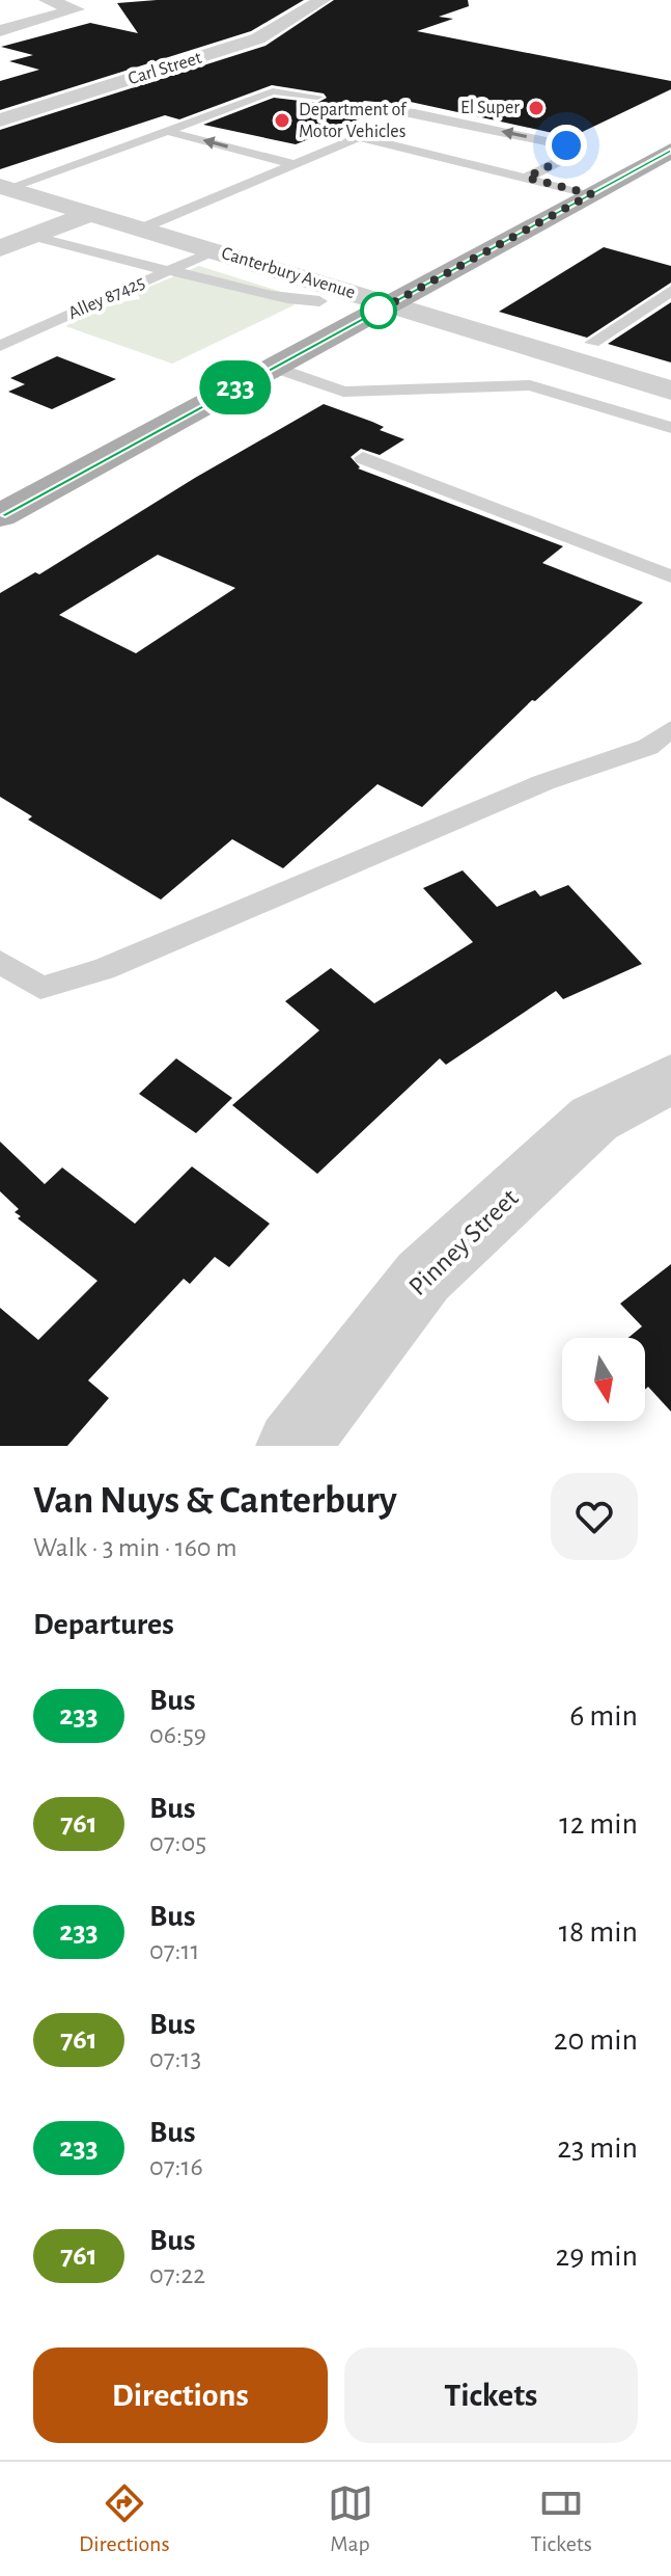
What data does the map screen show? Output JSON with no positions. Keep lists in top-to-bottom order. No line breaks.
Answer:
{"streets":{"street":["Carl Street","Canterbury Avenue","Pinney Street"],"lane":["Alley 87425"]},"crossings":[["Canterbury Avenue","Alley 87425"]],"places":["El Super","Department of Motor Vehicles"],"lines":["bus line 233"],"north":"bottom","page":{"on_map":"233","heading":[["Van Nuys & Canterbury","Walk · 3 min · 160 m"],"Departures"],"list":[{"mark":"233","name":"Bus","note":"06:59","value":"6 min"},{"mark":"761","name":"Bus","note":"07:05","value":"12 min"},{"mark":"233","name":"Bus","note":"07:11","value":"18 min"},{"mark":"761","name":"Bus","note":"07:13","value":"20 min"},{"mark":"233","name":"Bus","note":"07:16","value":"23 min"},{"mark":"761","name":"Bus","note":"07:22","value":"29 min"}],"buttons":["Directions","Tickets"],"tabs":["Directions","Map","Tickets"]}}
